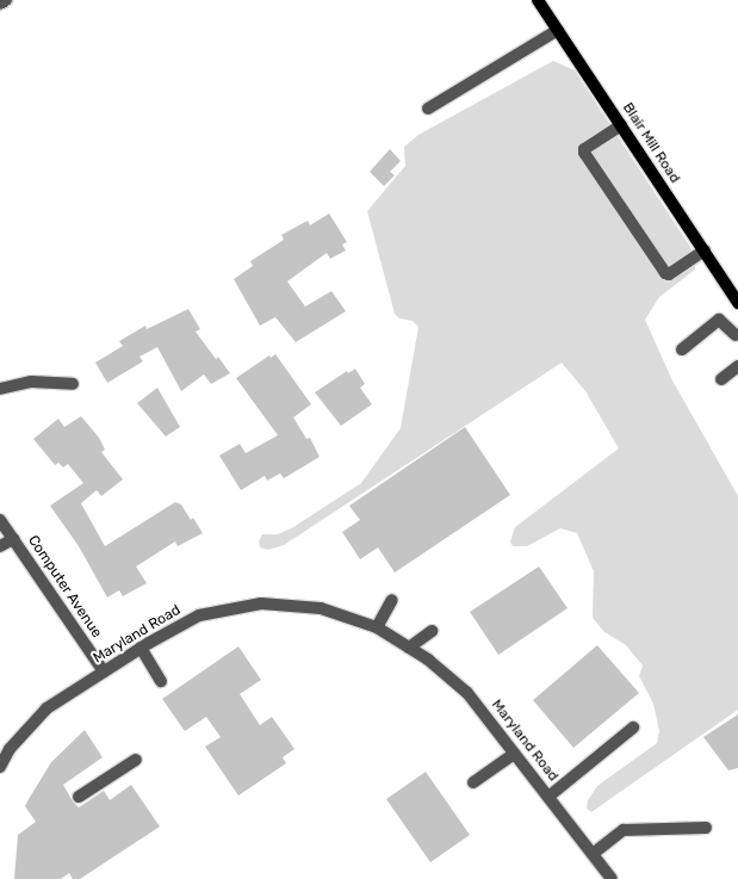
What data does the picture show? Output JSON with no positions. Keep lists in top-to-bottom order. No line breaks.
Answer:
{"streets":{"main road":["Blair Mill Road"],"street":["Computer Avenue","Maryland Road"]},"crossings":[["Computer Avenue","Maryland Road"]]}
